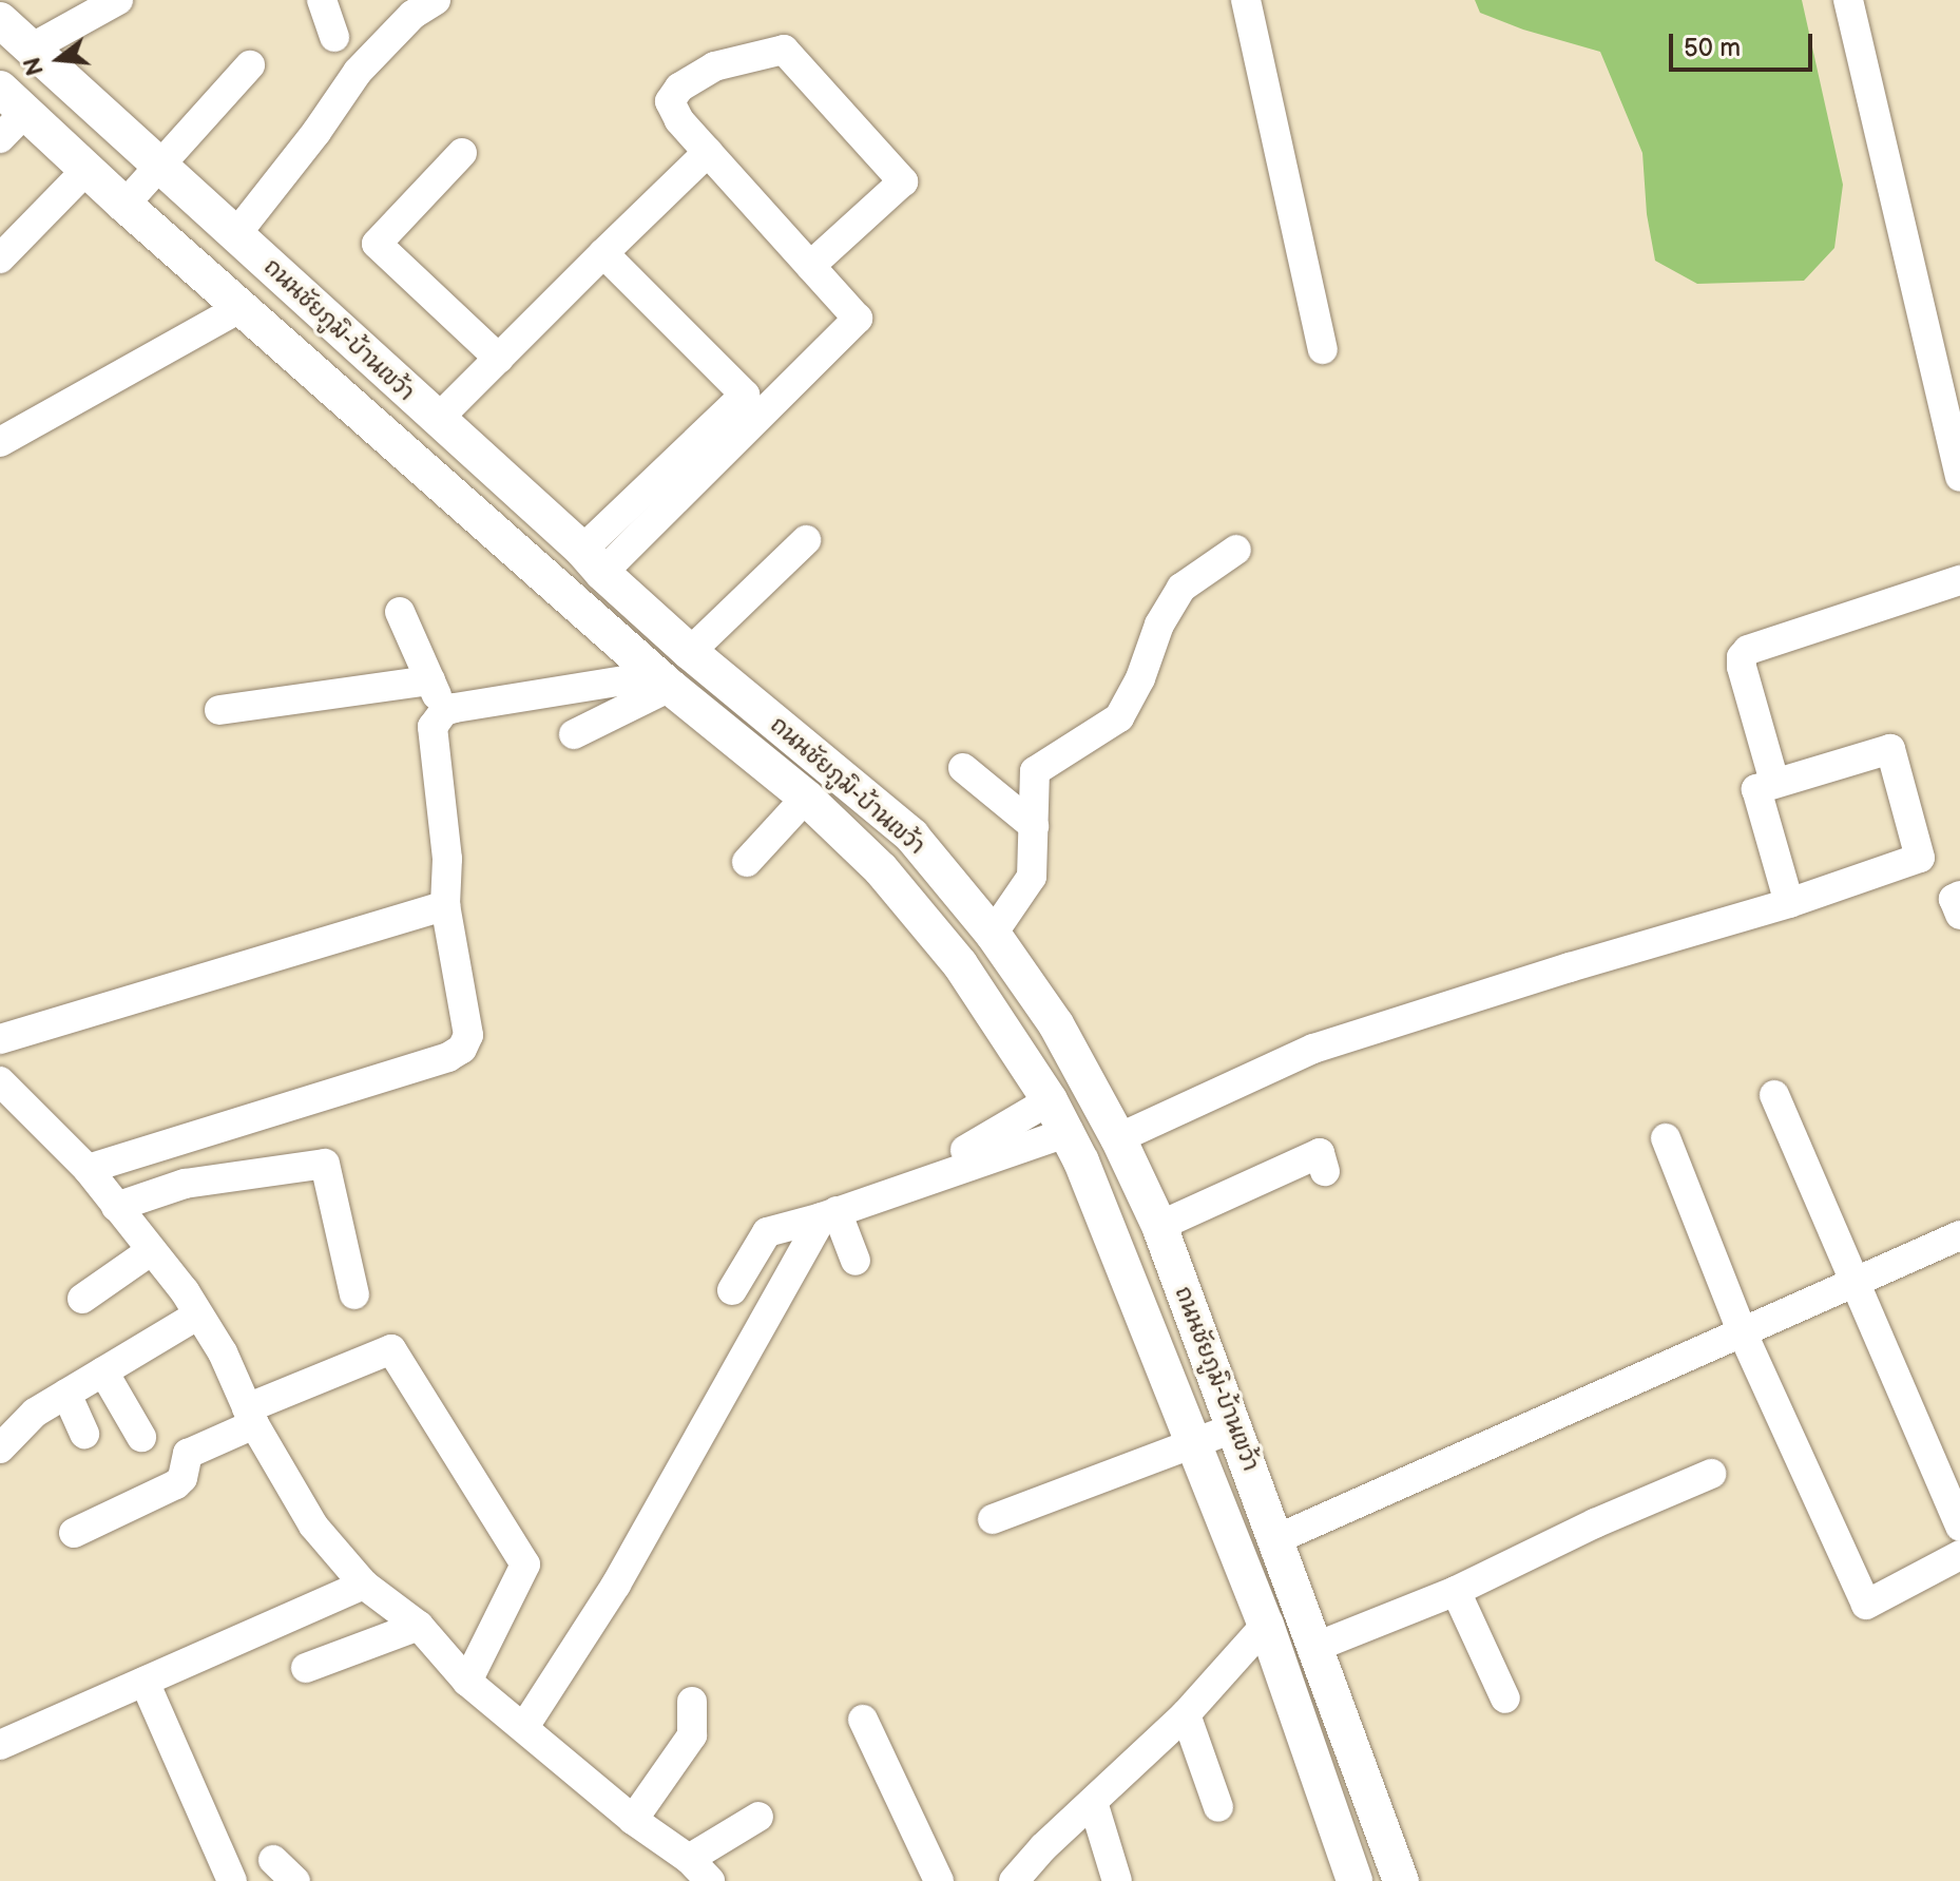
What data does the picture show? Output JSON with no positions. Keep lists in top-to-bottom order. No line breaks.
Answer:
{"streets":{"main road":["ถนนชัยภูมิ-บ้านเขว้า"]},"scale_bar":"50 m","north":"left"}
